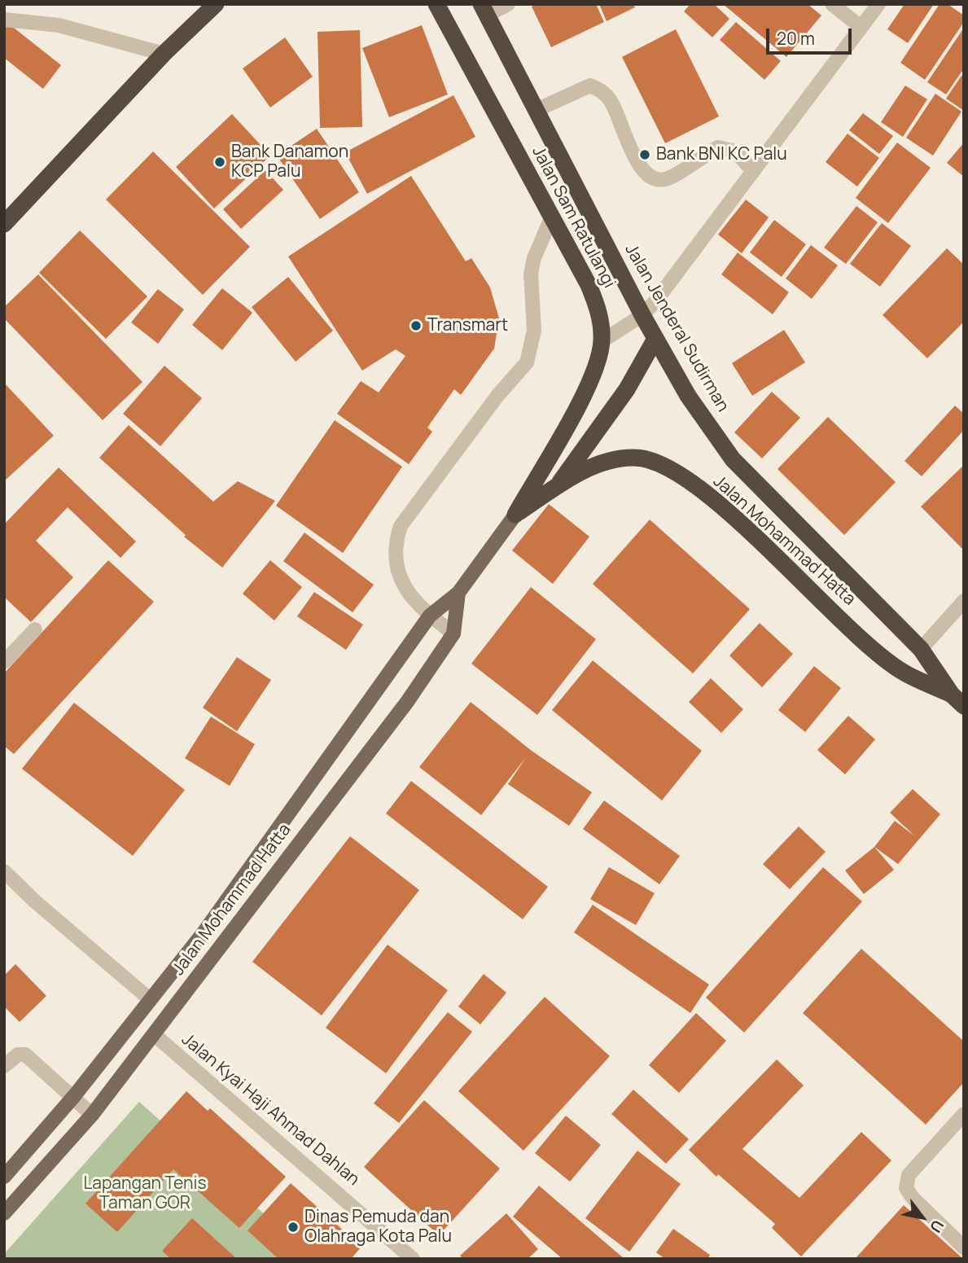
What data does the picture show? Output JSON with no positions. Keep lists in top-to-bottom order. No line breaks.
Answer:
{"streets":{"highway":["Jalan Sam Ratulangi","Jalan Jenderal Sudirman","Jalan Mohammad Hatta"],"street":["Jalan Kyai Haji Ahmad Dahlan"]},"crossings":[["Jalan Sam Ratulangi","Jalan Mohammad Hatta"],["Jalan Jenderal Sudirman","Jalan Mohammad Hatta"],["Jalan Mohammad Hatta","Jalan Kyai Haji Ahmad Dahlan"]],"parks":["Lapangan Tenis Taman GOR"],"places":["Bank BNI KC Palu","Bank Danamon KCP Palu","Transmart","Dinas Pemuda dan Olahraga Kota Palu"],"scale_bar":"20 m","north":"bottom right"}
